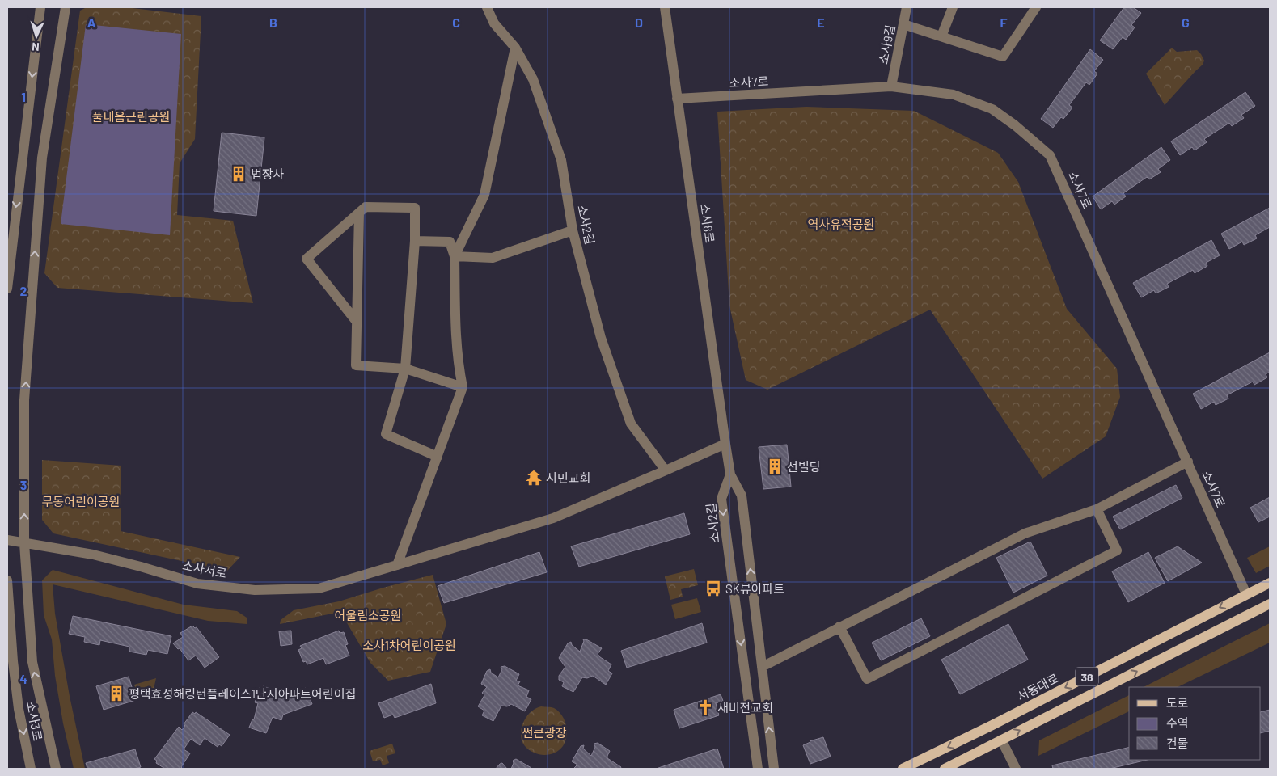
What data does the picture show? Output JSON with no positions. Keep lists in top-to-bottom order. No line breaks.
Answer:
{"streets":{"main road":["38","서동대로"],"street":["소사9길","소사7로","소사8로","소사2길","소사서로","소사3로"]},"crossings":[["소사9길","소사7로"],["소사7로","소사8로"],["소사7로","서동대로"],["소사8로","소사2길"]],"parks":["풀내음근린공원","역사유적공원","무동어린이공원","어울림소공원","소사1차어린이공원","썬큰광장"],"places":{"building":["법장사","선빌딩","평택효성해링턴플레이스1단지아파트어린이집"],"temple":["시민교회"],"bus stop":["SK뷰아파트"],"church":["새비전교회"]},"legend":["도로","수역","건물"],"north":"bottom","grid":{"columns":["A","B","C","D","E","F","G"],"rows":["1","2","3","4"]}}
